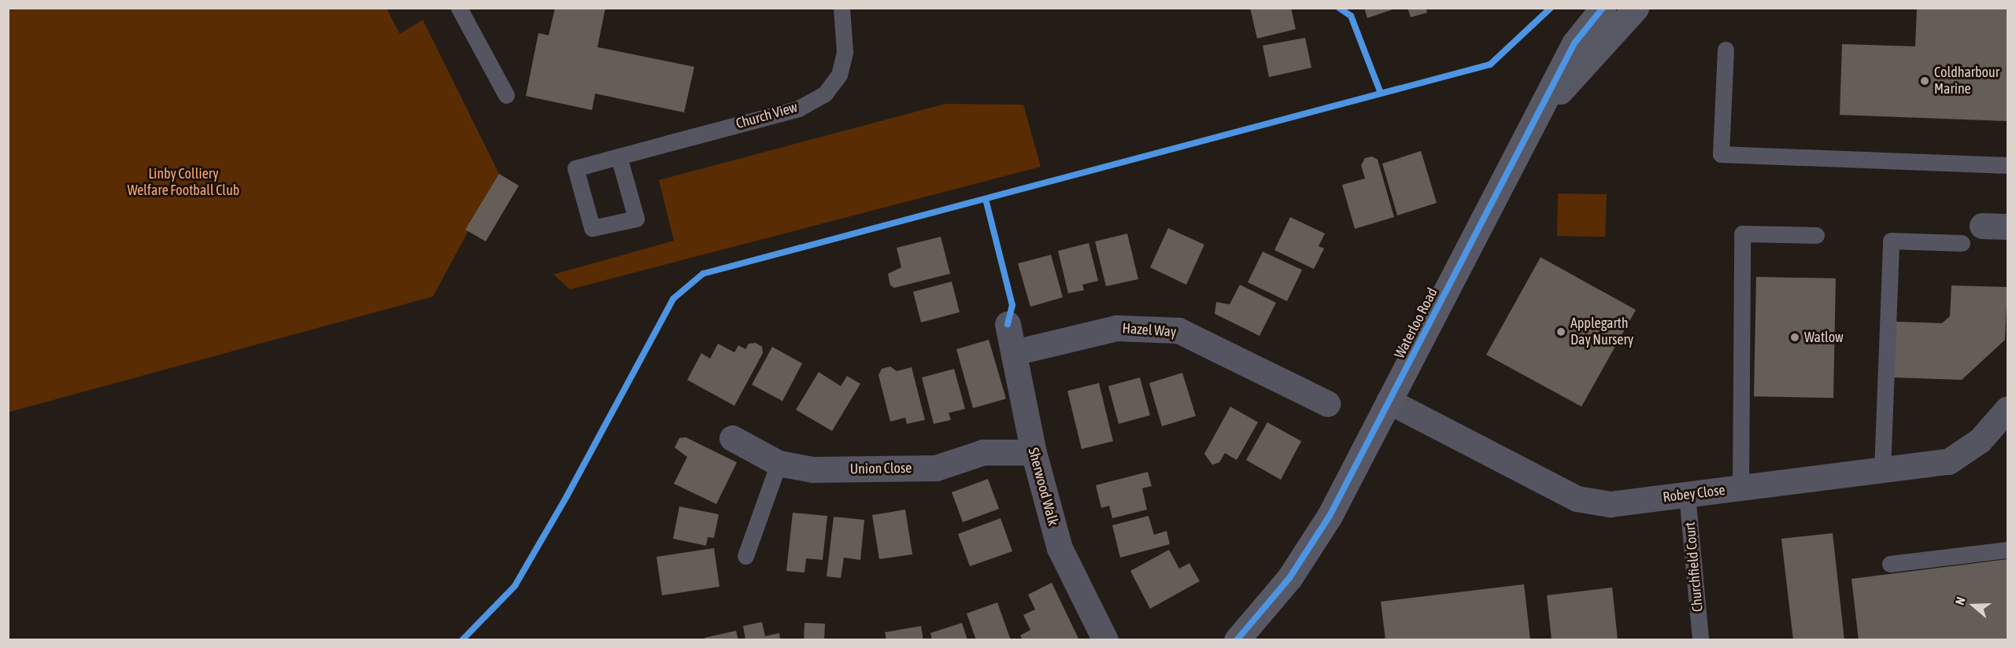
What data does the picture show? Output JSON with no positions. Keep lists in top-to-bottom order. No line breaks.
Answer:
{"streets":{"street":["Waterloo Road","Hazel Way","Union Close","Sherwood Walk","Robey Close"],"lane":["Church View","Churchfield Court"]},"crossings":[["Waterloo Road","Robey Close"],["Hazel Way","Sherwood Walk"],["Union Close","Sherwood Walk"],["Robey Close","Churchfield Court"]],"parks":["Linby Colliery Welfare Football Club"],"places":["Coldharbour Marine","Applegarth Day Nursery","Watlow"],"north":"left"}
